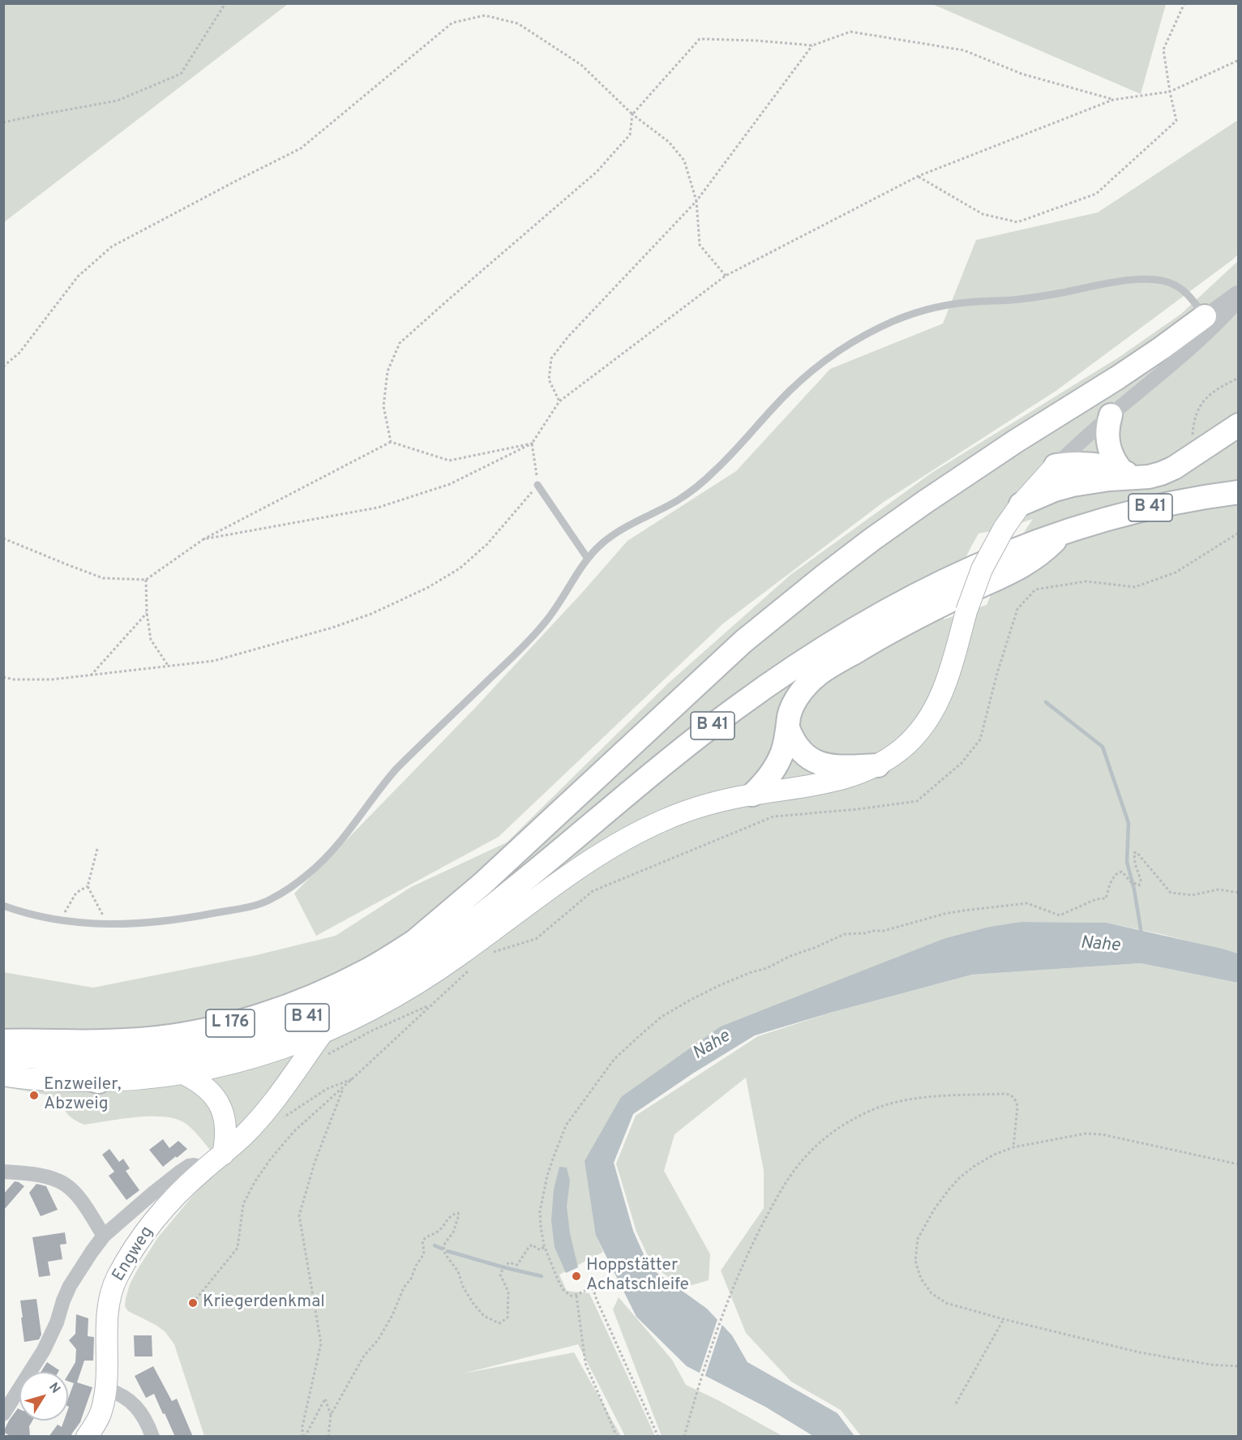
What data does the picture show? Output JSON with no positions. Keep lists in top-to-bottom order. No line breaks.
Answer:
{"streets":{"main road":["B 41","L 176","Engweg"]},"crossings":[["B 41","L 176"],["L 176","Engweg"]],"water":["Nahe"],"places":["Enzweiler, Abzweig","Hoppstätter Achatschleife","Kriegerdenkmal"],"north":"top right"}
